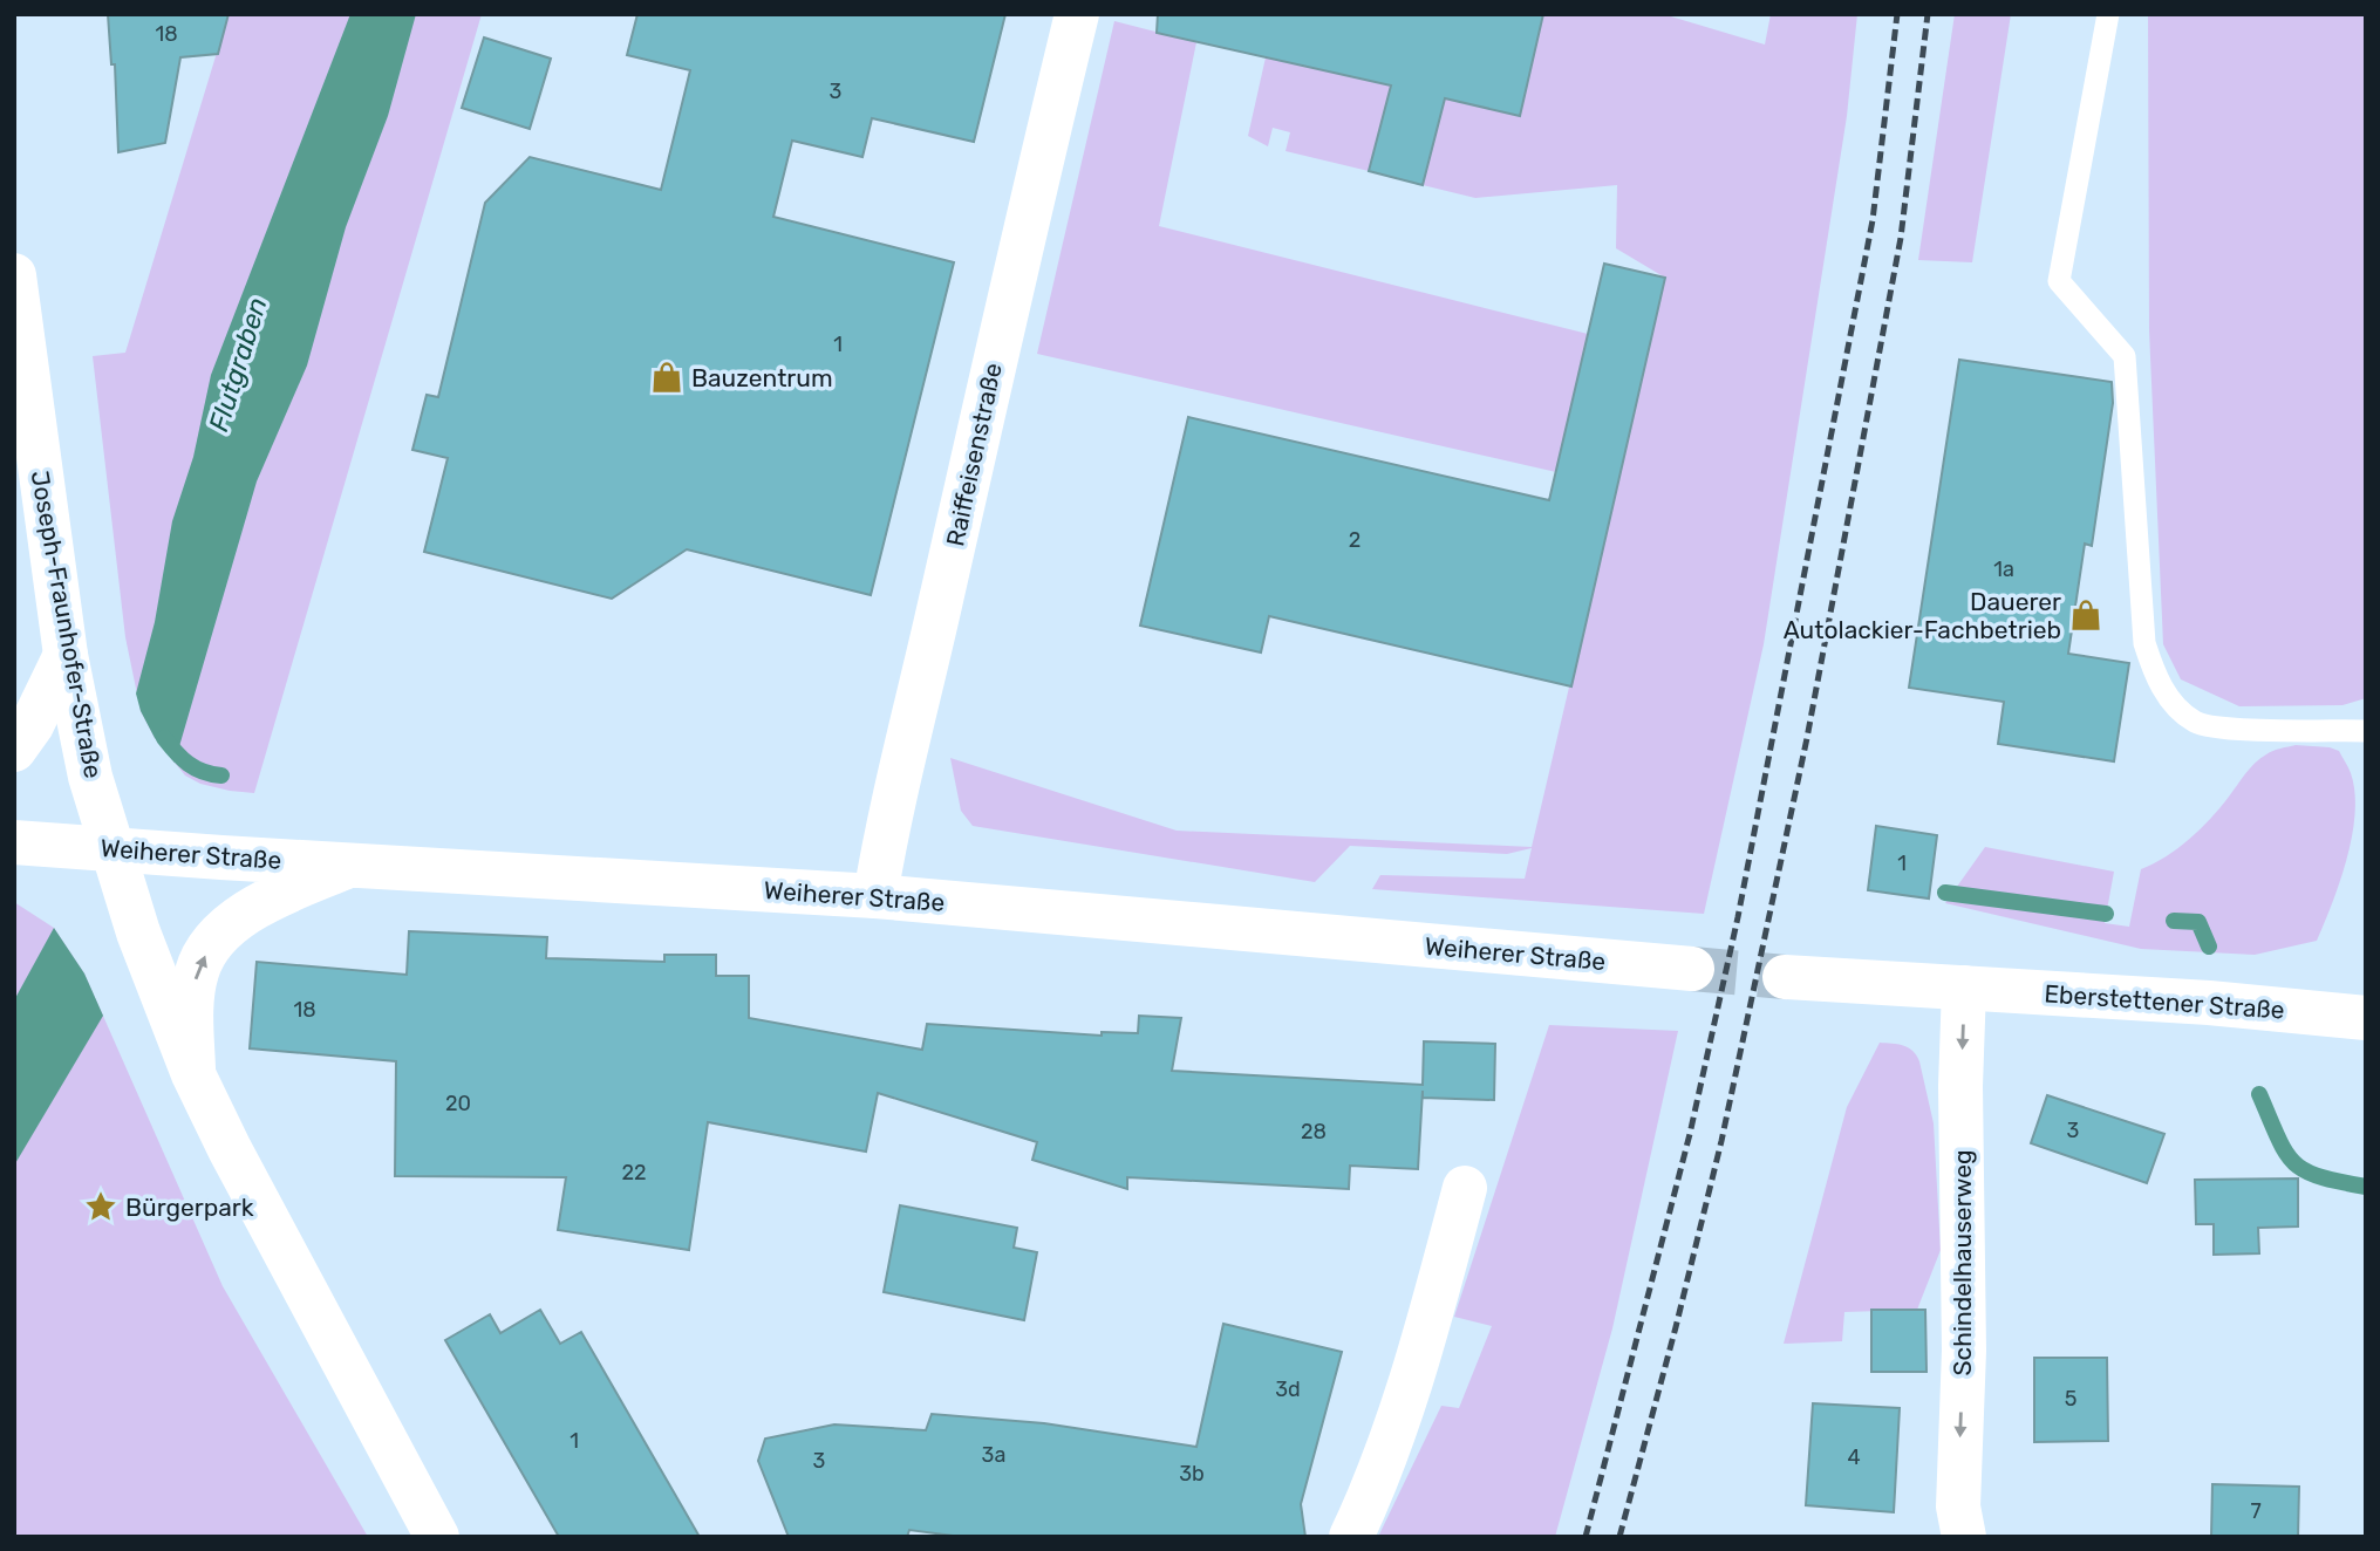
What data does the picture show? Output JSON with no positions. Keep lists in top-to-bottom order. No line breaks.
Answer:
{"streets":{"main road":["Raiffeisenstraße","Joseph-Fraunhofer-Straße","Weiherer Straße","Eberstettener Straße","Schindelhauserweg"]},"crossings":[["Raiffeisenstraße","Weiherer Straße"],["Joseph-Fraunhofer-Straße","Weiherer Straße"],["Eberstettener Straße","Schindelhauserweg"]],"one_way":["Schindelhauserweg"],"water":["Flutgraben"],"places":{"shop":["Bauzentrum","Dauerer Autolackier-Fachbetrieb"],"place":["Bürgerpark"]},"house_numbers":["18","3","1","2","1a","1","18","20","3","28","22","3d","5","1","3a","4","3","3b","7"]}
